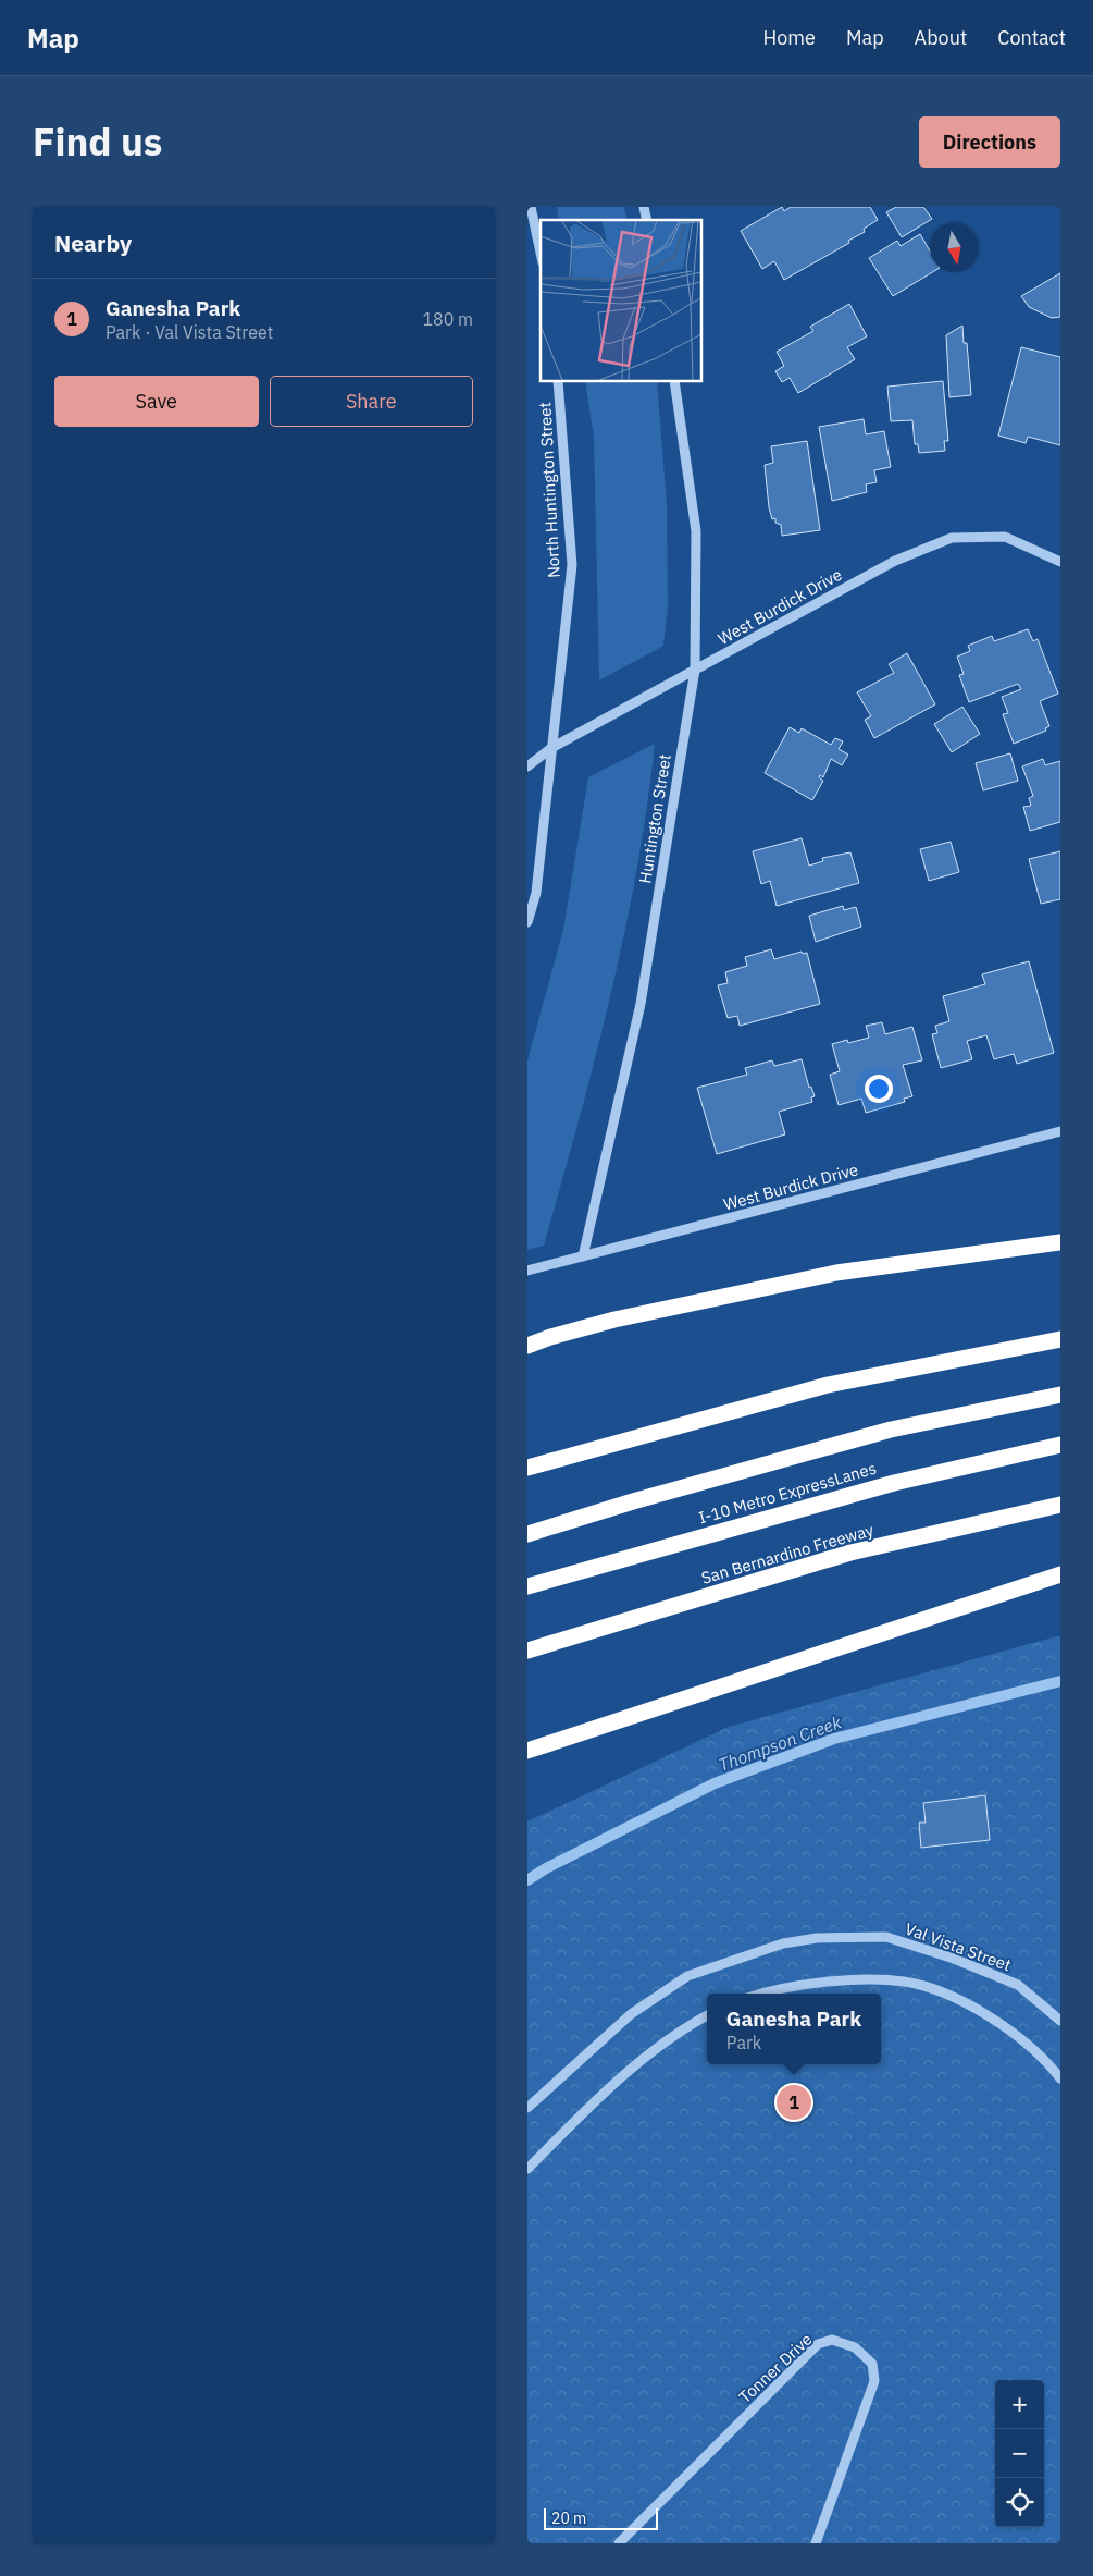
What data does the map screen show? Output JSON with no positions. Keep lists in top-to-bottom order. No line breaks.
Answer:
{"streets":{"highway":["I-10 Metro ExpressLanes","San Bernardino Freeway"],"street":["North Huntington Street","West Burdick Drive","Huntington Street","Val Vista Street","Tonner Drive"]},"crossings":[["North Huntington Street","West Burdick Drive"],["West Burdick Drive","Huntington Street"]],"water":["Thompson Creek"],"scale_bar":"20 m","north":"bottom","page":{"header":"Map","nav":["Home","Map","About","Contact"],"title":"Find us","buttons":["Directions",["Save","Share"]],"heading":"Nearby","list":[{"mark":"1","name":"Ganesha Park","note":"Park · Val Vista Street","value":"180 m"}],"popup":["Ganesha Park","Park"],"pins":"1","map_buttons":["+","−"],"scale":"20 m"}}
